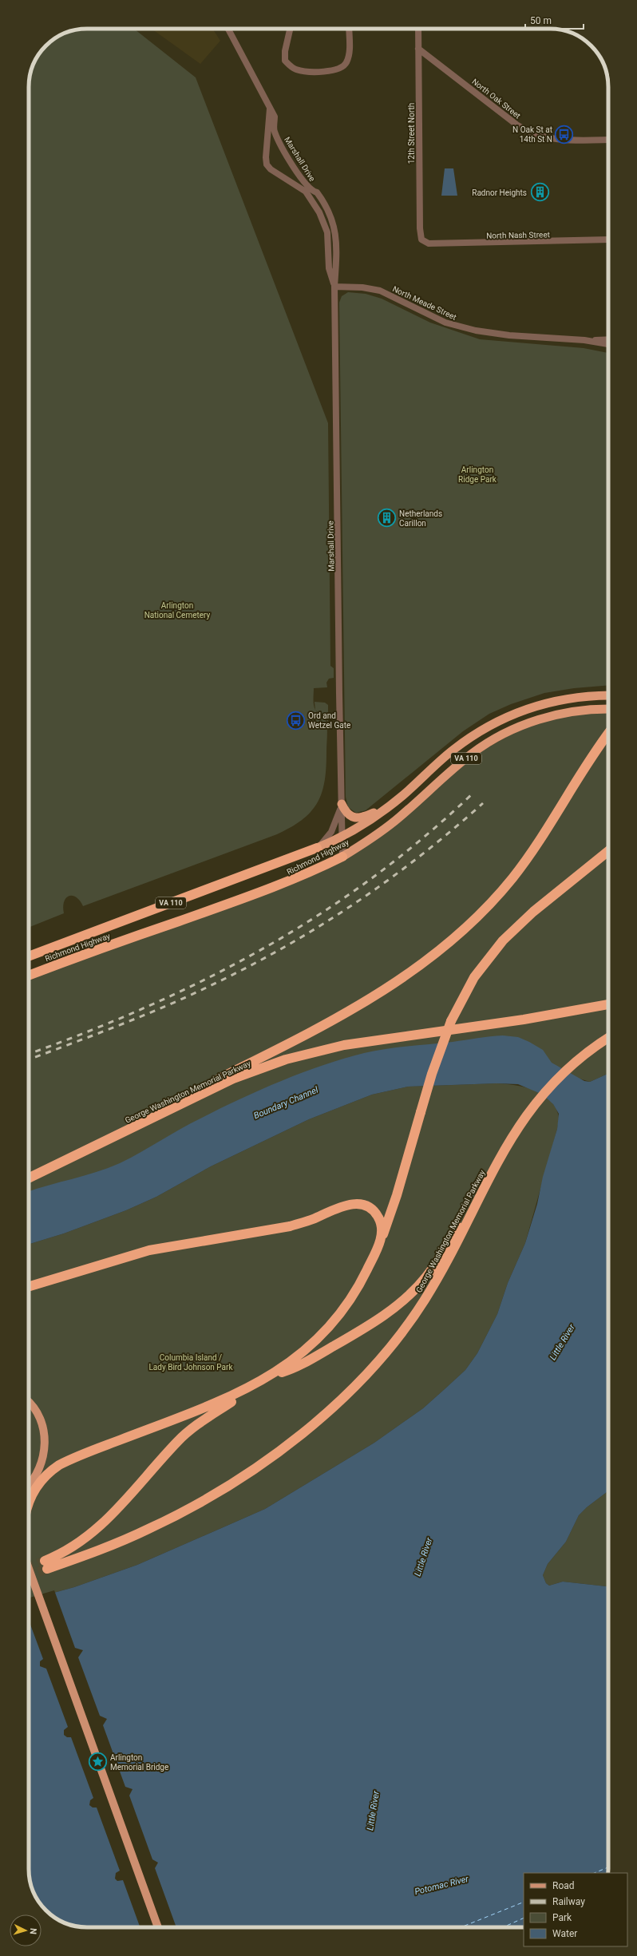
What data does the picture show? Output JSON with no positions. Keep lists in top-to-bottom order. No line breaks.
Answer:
{"streets":{"highway":["VA 110","Richmond Highway","George Washington Memorial Parkway"],"street":["North Oak Street","12th Street North","Marshall Drive","North Nash Street","North Meade Street"]},"crossings":[["North Oak Street","12th Street North"],["12th Street North","North Nash Street"],["Marshall Drive","North Meade Street"],["Marshall Drive","Richmond Highway"]],"water":["Boundary Channel","Little River","Potomac River"],"parks":["Arlington Ridge Park","Arlington National Cemetery","Columbia Island / Lady Bird Johnson Park"],"places":{"bus stop":["N Oak St at 14th St N","Ord and Wetzel Gate"],"building":["Radnor Heights","Netherlands Carillon"],"place":["Arlington Memorial Bridge"]},"legend":["Road","Railway","Park","Water"],"scale_bar":"50 m","north":"right"}
